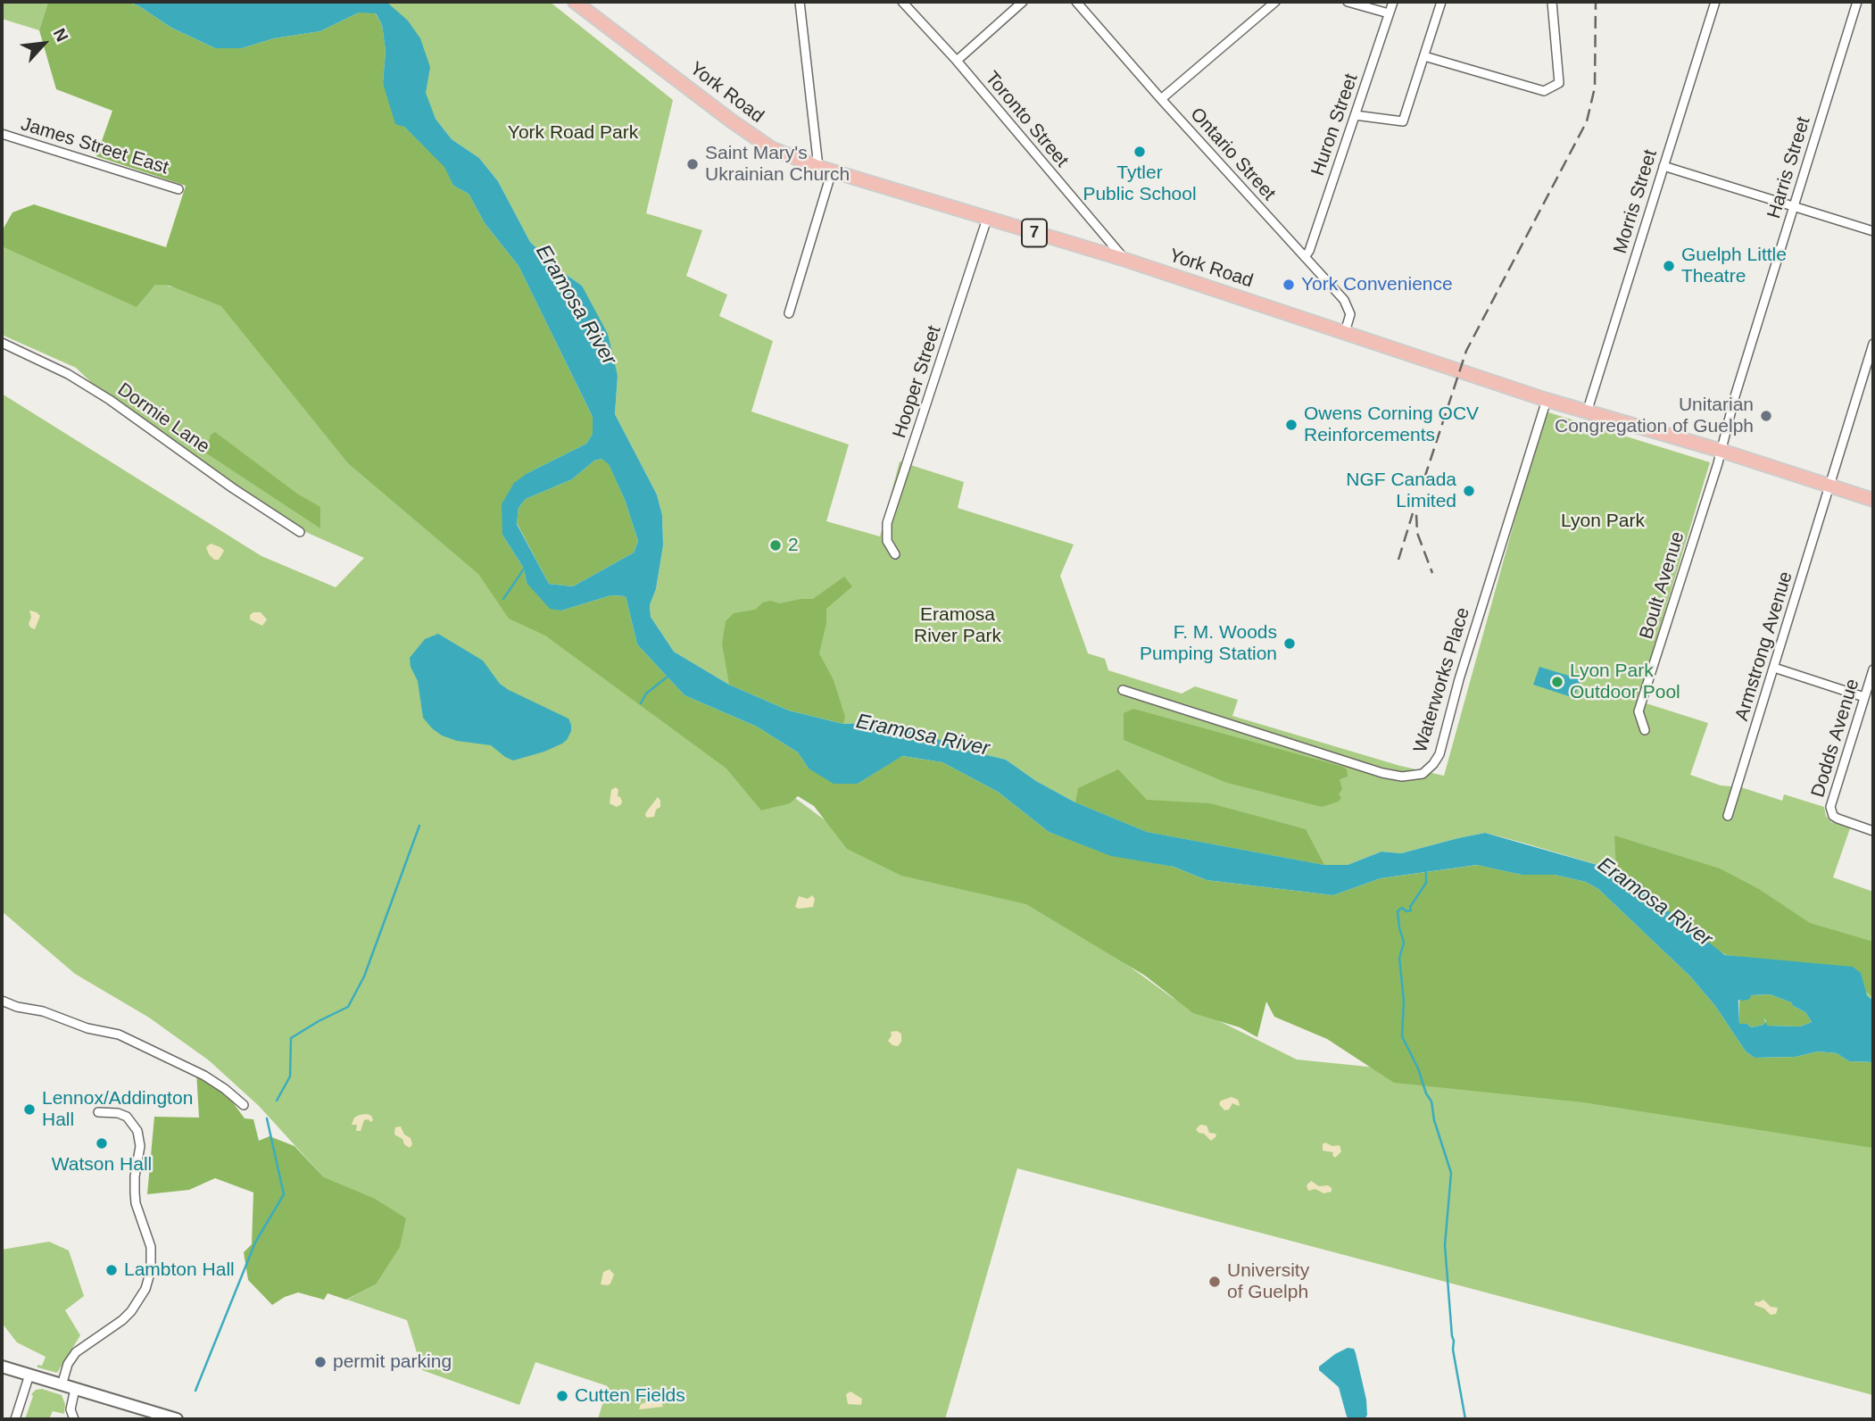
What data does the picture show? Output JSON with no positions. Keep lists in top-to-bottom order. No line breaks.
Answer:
{"streets":{"main road":["York Road","7"],"street":["Toronto Street","Huron Street","James Street East","Ontario Street","Harris Street","Morris Street","Hooper Street","Dormie Lane","Boult Avenue","Armstrong Avenue","Waterworks Place","Dodds Avenue"]},"crossings":[["York Road","Toronto Street"],["York Road","Ontario Street"],["York Road","Harris Street"],["York Road","Morris Street"],["York Road","Hooper Street"],["York Road","Boult Avenue"],["York Road","Armstrong Avenue"],["York Road","Waterworks Place"],["Huron Street","Ontario Street"],["Harris Street","Boult Avenue"]],"water":["Eramosa River"],"parks":["York Road Park","Lyon Park","Eramosa River Park"],"places":["Tytler Public School","Saint Mary's Ukrainian Church","Guelph Little Theatre","York Convenience","Unitarian Congregation of Guelph","Owens Corning OCV Reinforcements","NGF Canada Limited","2","F. M. Woods Pumping Station","Lyon Park Outdoor Pool","Lennox/Addington Hall","Watson Hall","Lambton Hall","University of Guelph","permit parking","Cutten Fields"],"north":"top right"}
